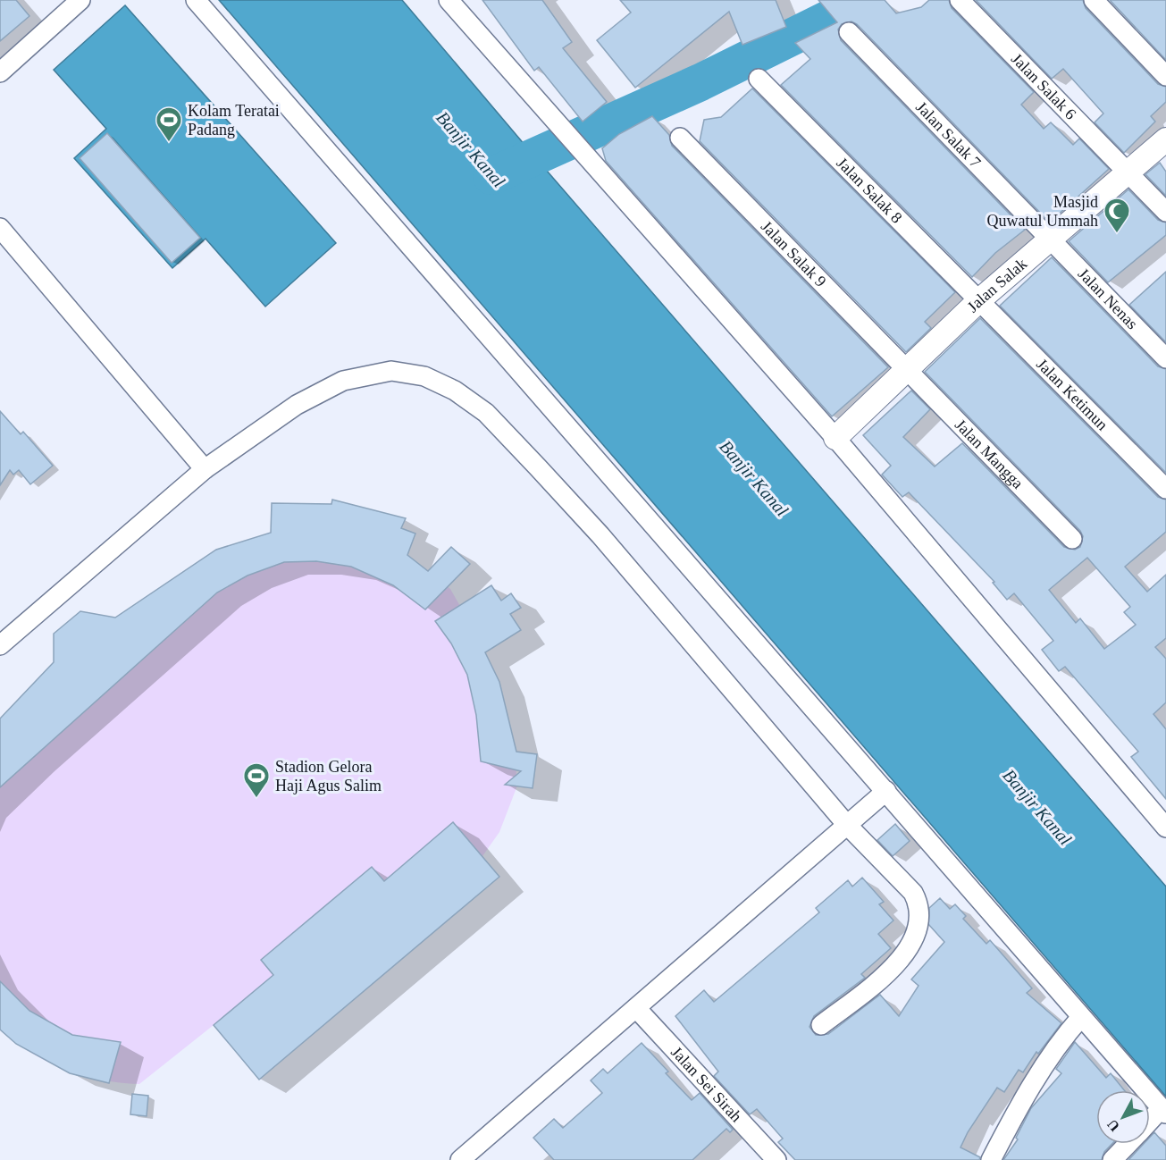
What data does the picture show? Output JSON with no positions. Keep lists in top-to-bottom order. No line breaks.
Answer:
{"streets":{"street":["Jalan Salak 6","Jalan Salak 7","Jalan Salak 8","Jalan Salak 9","Jalan Salak","Jalan Nenas","Jalan Ketimun","Jalan Mangga","Jalan Sei Sirah"]},"crossings":[["Jalan Salak 6","Jalan Salak"],["Jalan Salak 7","Jalan Salak"],["Jalan Salak 7","Jalan Nenas"],["Jalan Salak 8","Jalan Salak"],["Jalan Salak 8","Jalan Ketimun"],["Jalan Salak 9","Jalan Salak"],["Jalan Salak 9","Jalan Mangga"],["Jalan Salak","Jalan Nenas"],["Jalan Salak","Jalan Ketimun"],["Jalan Salak","Jalan Mangga"]],"water":["Banjir Kanal"],"places":{"sports":["Kolam Teratai Padang","Stadion Gelora Haji Agus Salim"],"mosque":["Masjid Quwatul Ummah"]},"north":"bottom left"}
